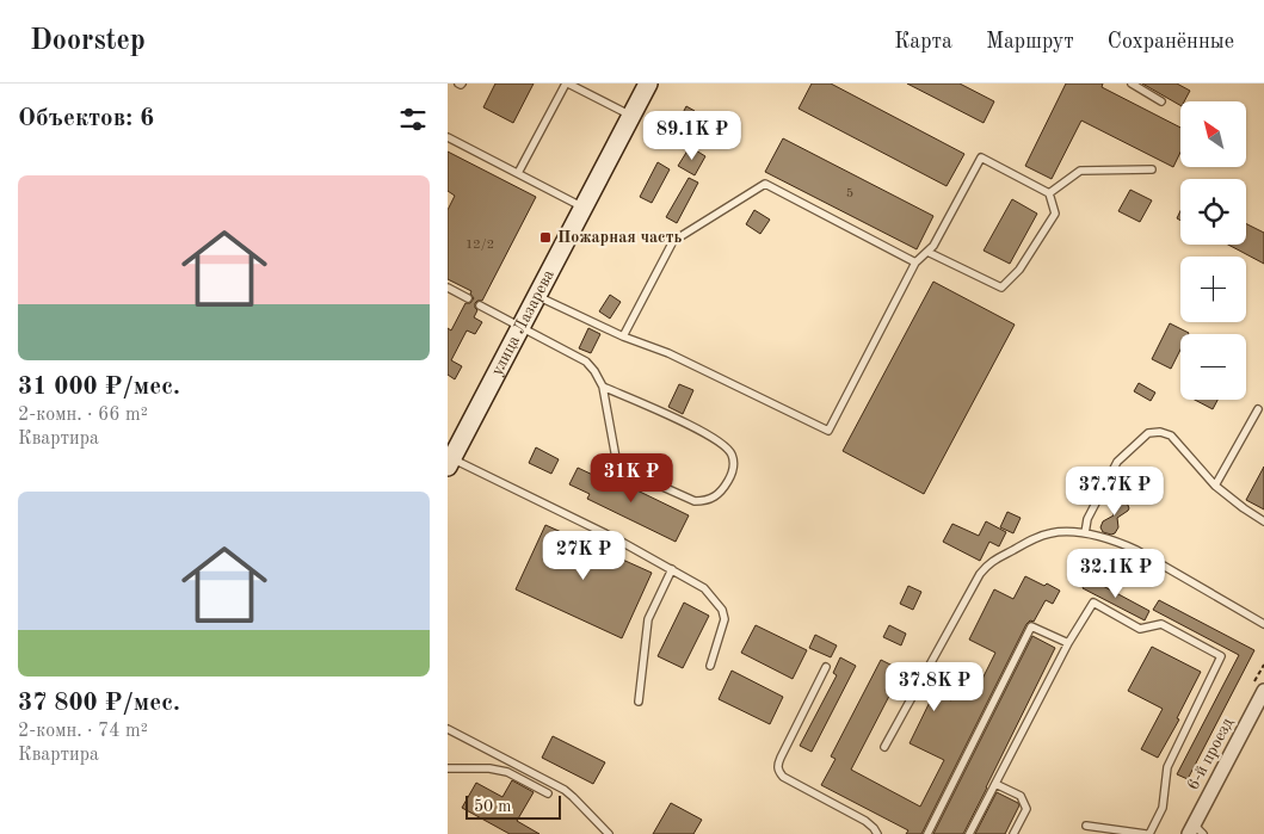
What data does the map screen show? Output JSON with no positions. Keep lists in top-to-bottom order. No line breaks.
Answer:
{"streets":{"main road":["улица Лазарева"],"street":["6-й проезд"]},"places":{"transit":["Пожарная часть"]},"house_numbers":["5","12/2"],"scale_bar":"50 m","north":"top left","page":{"header":"Doorstep","nav":["Карта","Маршрут","Сохранённые"],"heading":"Объектов: 6","map_buttons":["+","−"],"price":["89.1K ₽","31K ₽","37.7K ₽","27K ₽","32.1K ₽","37.8K ₽"],"list":[{"name":"31 000 ₽/мес.","note":"2-комн. · 66 m² · Квартира"},{"name":"37 800 ₽/мес.","note":"2-комн. · 74 m² · Квартира"}],"scale":"50 m"}}
